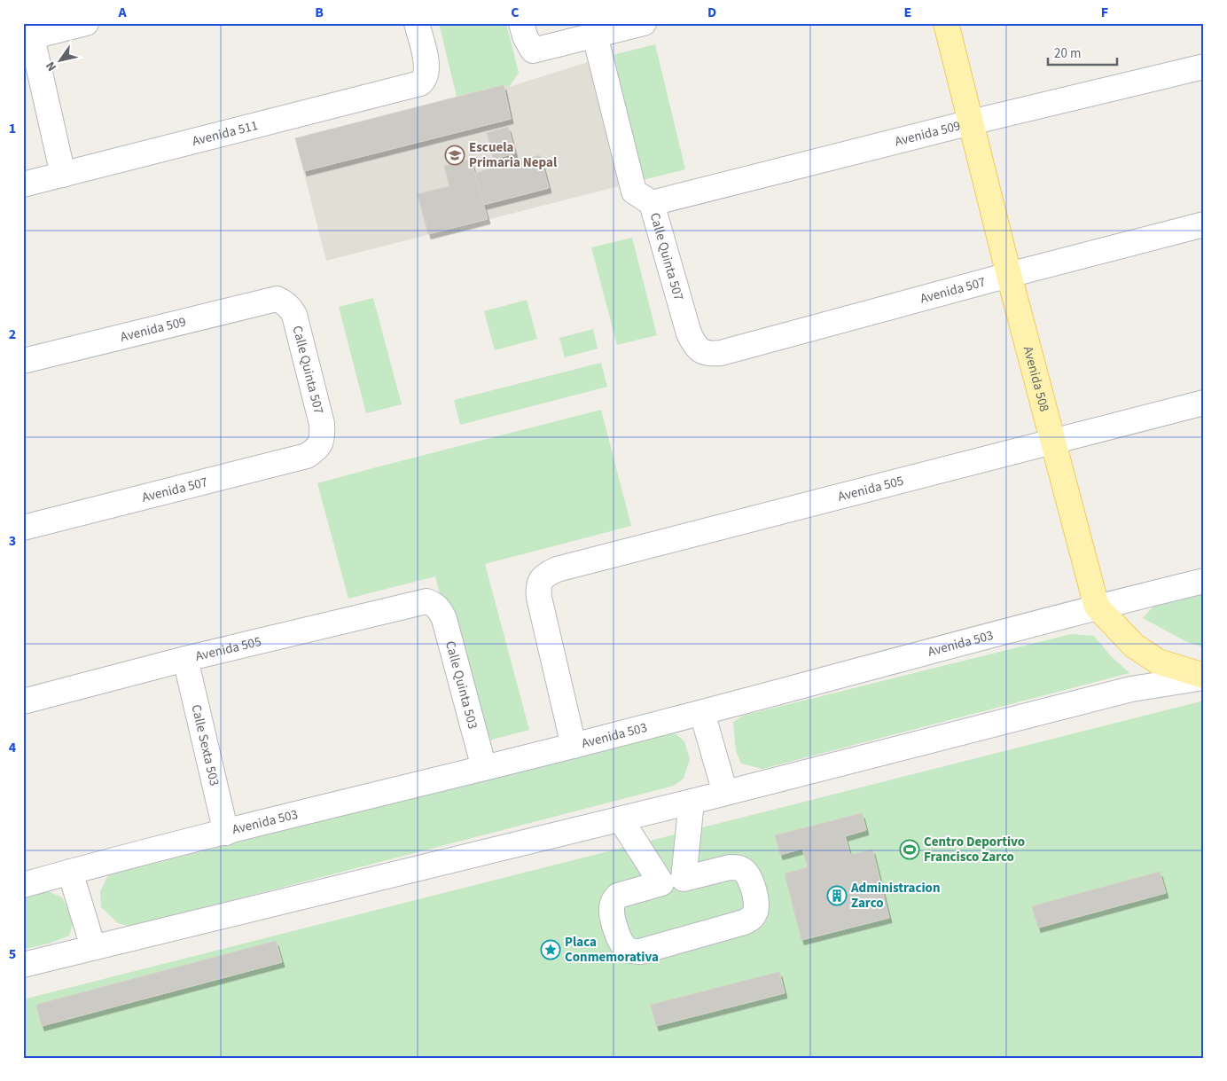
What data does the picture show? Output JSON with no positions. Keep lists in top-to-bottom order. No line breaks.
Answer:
{"streets":{"main road":["Avenida 508"],"street":["Avenida 509","Avenida 511","Calle Quinta 507","Avenida 507","Avenida 505","Avenida 503","Calle Quinta 503","Calle Sexta 503"]},"crossings":[["Avenida 509","Calle Quinta 507"],["Avenida 509","Avenida 508"],["Calle Quinta 507","Avenida 507"],["Avenida 507","Avenida 508"],["Avenida 508","Avenida 505"],["Avenida 508","Avenida 503"],["Avenida 505","Avenida 503"],["Avenida 505","Calle Quinta 503"],["Avenida 505","Calle Sexta 503"],["Avenida 503","Calle Quinta 503"],["Avenida 503","Calle Sexta 503"]],"places":{"school or university":["Escuela Primaria Nepal"],"sports":["Centro Deportivo Francisco Zarco"],"building":["Administracion Zarco"],"place":["Placa Conmemorativa"]},"scale_bar":"20 m","north":"bottom left","grid":{"columns":["A","B","C","D","E","F"],"rows":["1","2","3","4","5"]}}
